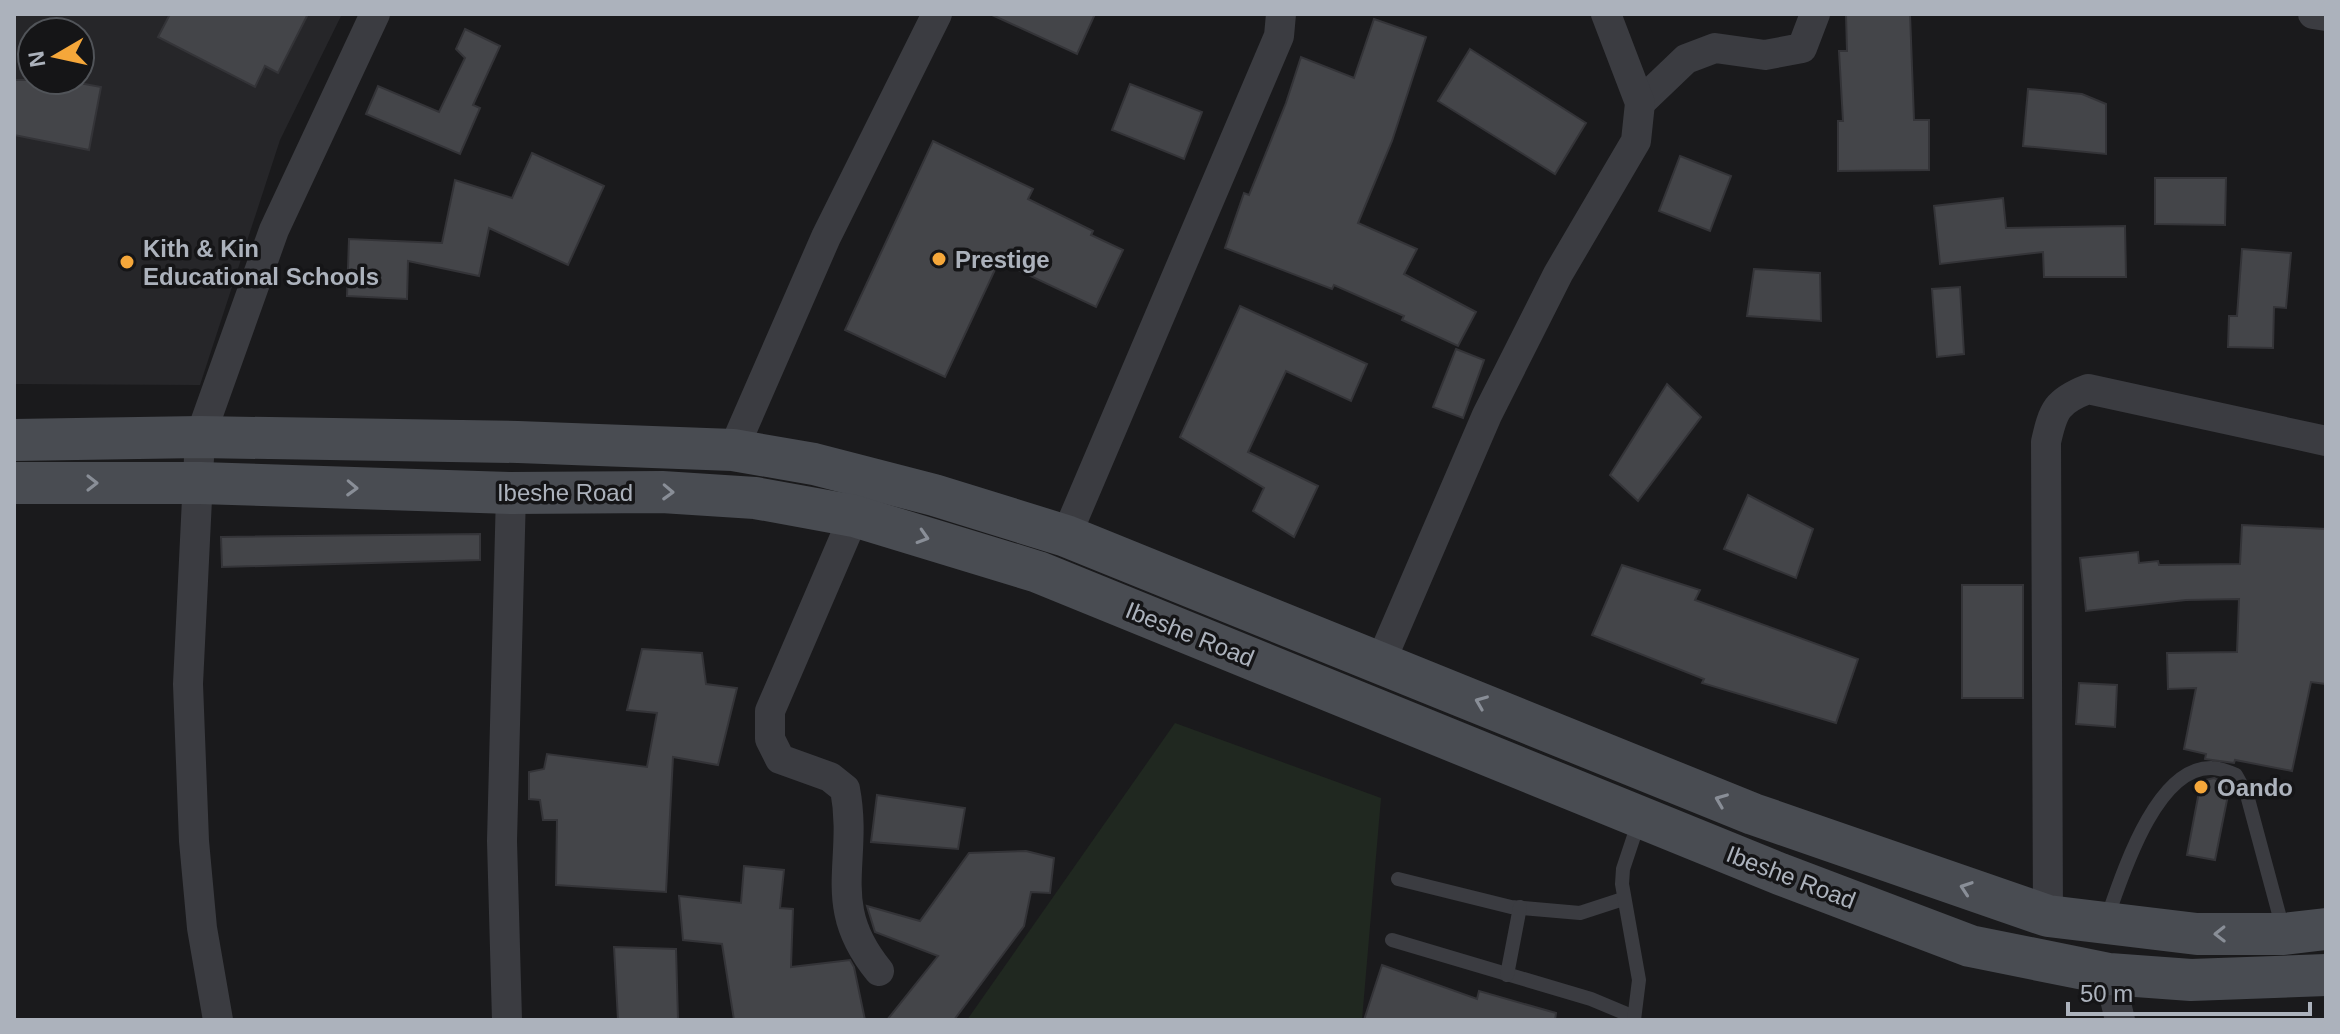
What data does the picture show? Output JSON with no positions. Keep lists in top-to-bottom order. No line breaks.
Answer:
{"streets":{"main road":["Ibeshe Road"]},"places":["Prestige","Kith & Kin Educational Schools","Oando"],"scale_bar":"50 m","north":"left"}
